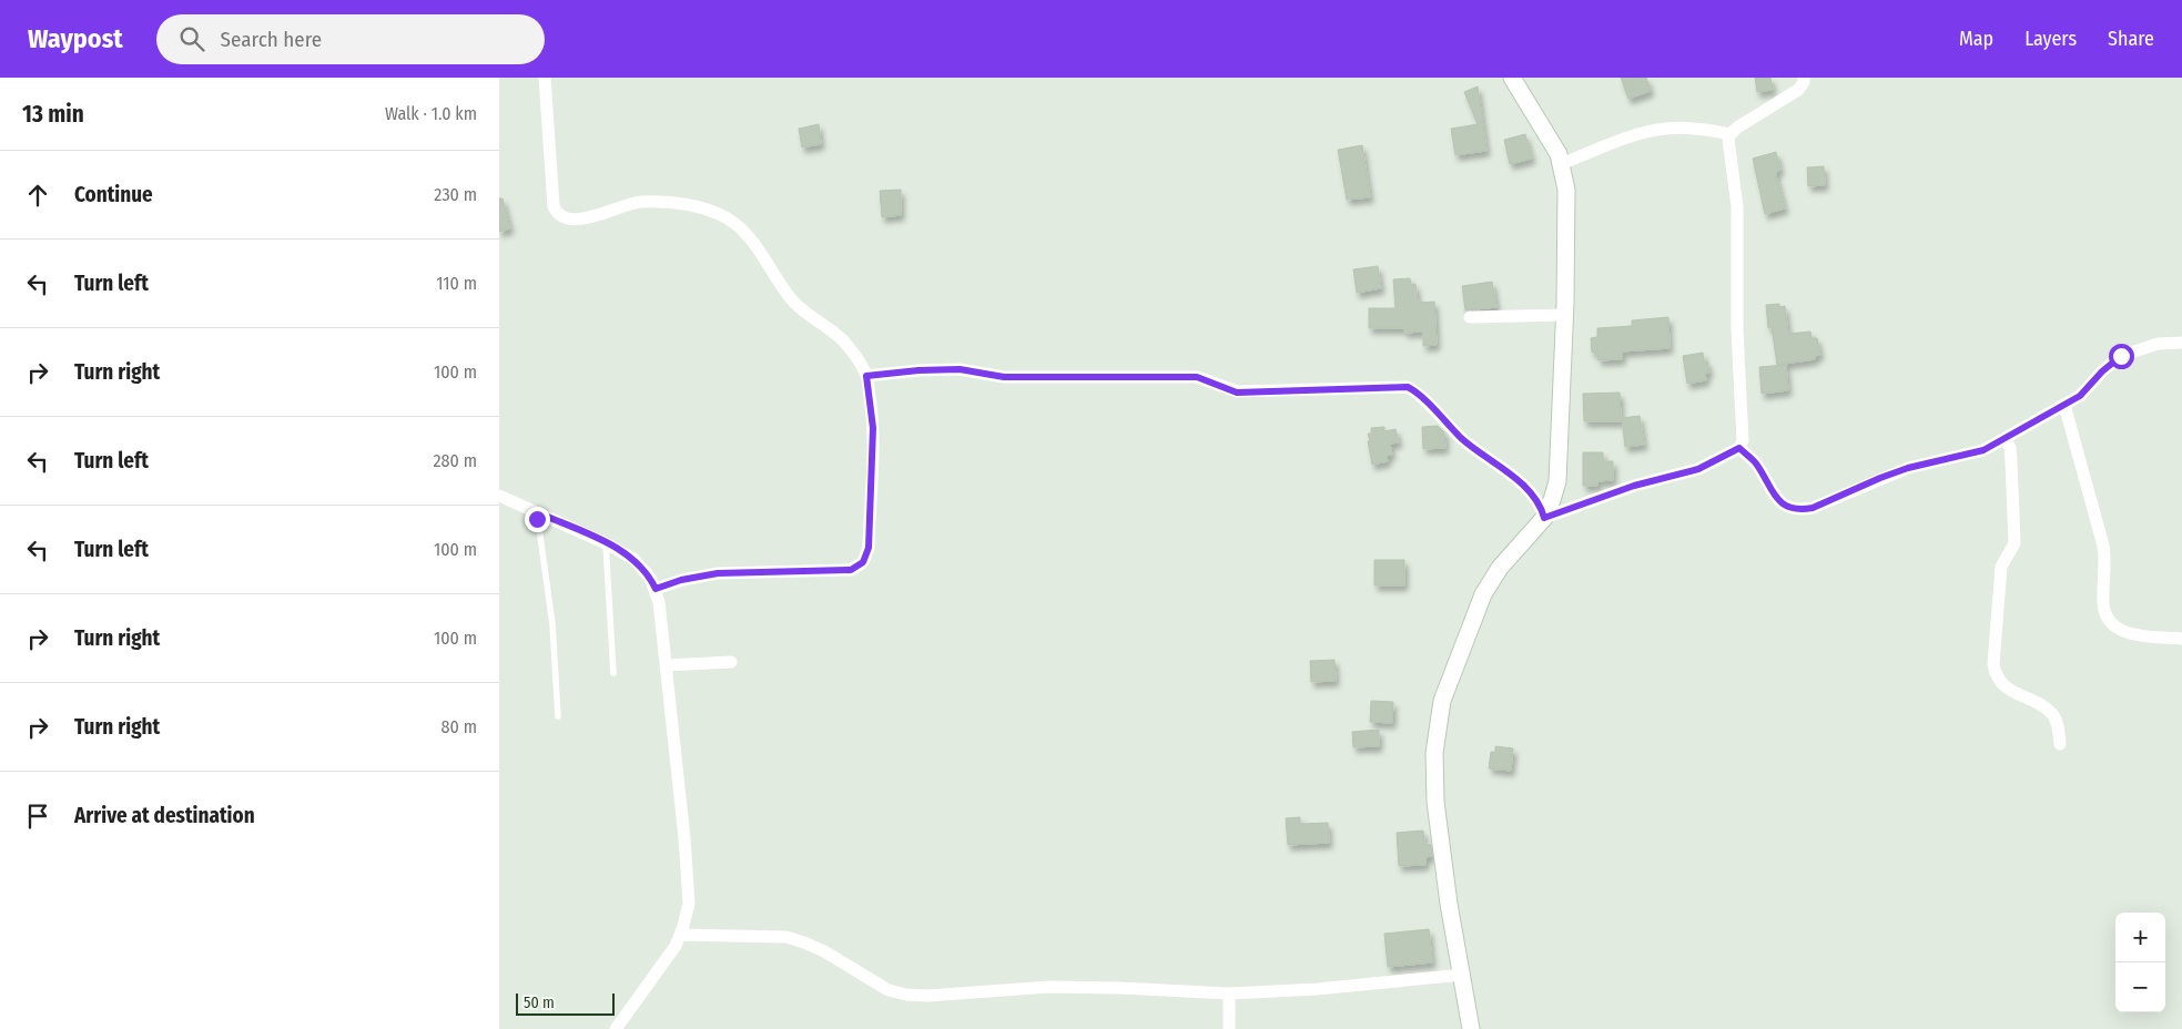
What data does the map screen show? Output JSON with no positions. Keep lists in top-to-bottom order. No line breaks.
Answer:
{"scale_bar":"50 m","page":{"header":"Waypost","search":"Search here","nav":["Map","Layers","Share"],"heading":["13 min","Walk · 1.0 km"],"list":[["Continue","230 m"],["Turn left","110 m"],["Turn right","100 m"],["Turn left","280 m"],["Turn left","100 m"],["Turn right","100 m"],["Turn right","80 m"],"Arrive at destination"],"map_buttons":["+","−"],"scale":"50 m"}}
